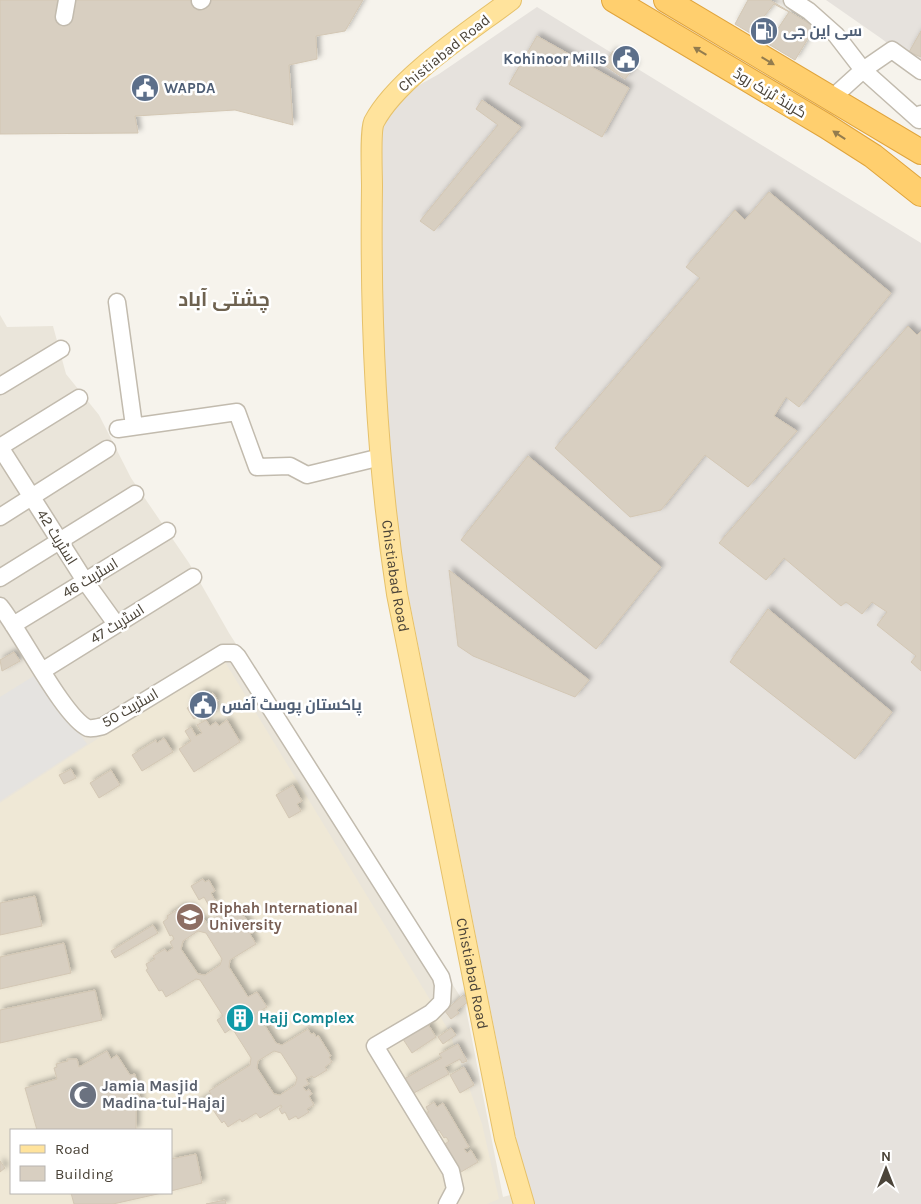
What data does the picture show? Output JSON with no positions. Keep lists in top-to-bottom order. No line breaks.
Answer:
{"streets":{"highway":["گرینڈ ٹرنک روڈ"],"main road":["Chistiabad Road"],"street":["اسٹریٹ 42","اسٹریٹ 46","اسٹریٹ 47","اسٹریٹ 50"]},"crossings":[["اسٹریٹ 42","اسٹریٹ 46"],["اسٹریٹ 42","اسٹریٹ 47"],["اسٹریٹ 46","اسٹریٹ 50"],["اسٹریٹ 47","اسٹریٹ 50"]],"districts":["چشتی آباد"],"places":{"fuel station":["سی این جی"],"public building":["Kohinoor Mills","WAPDA","پاکستان پوسٹ آفس"],"school or university":["Riphah International University"],"building":["Hajj Complex"],"mosque":["Jamia Masjid Madina-tul-Hajaj"]},"legend":["Road","Building"],"north":"top"}
